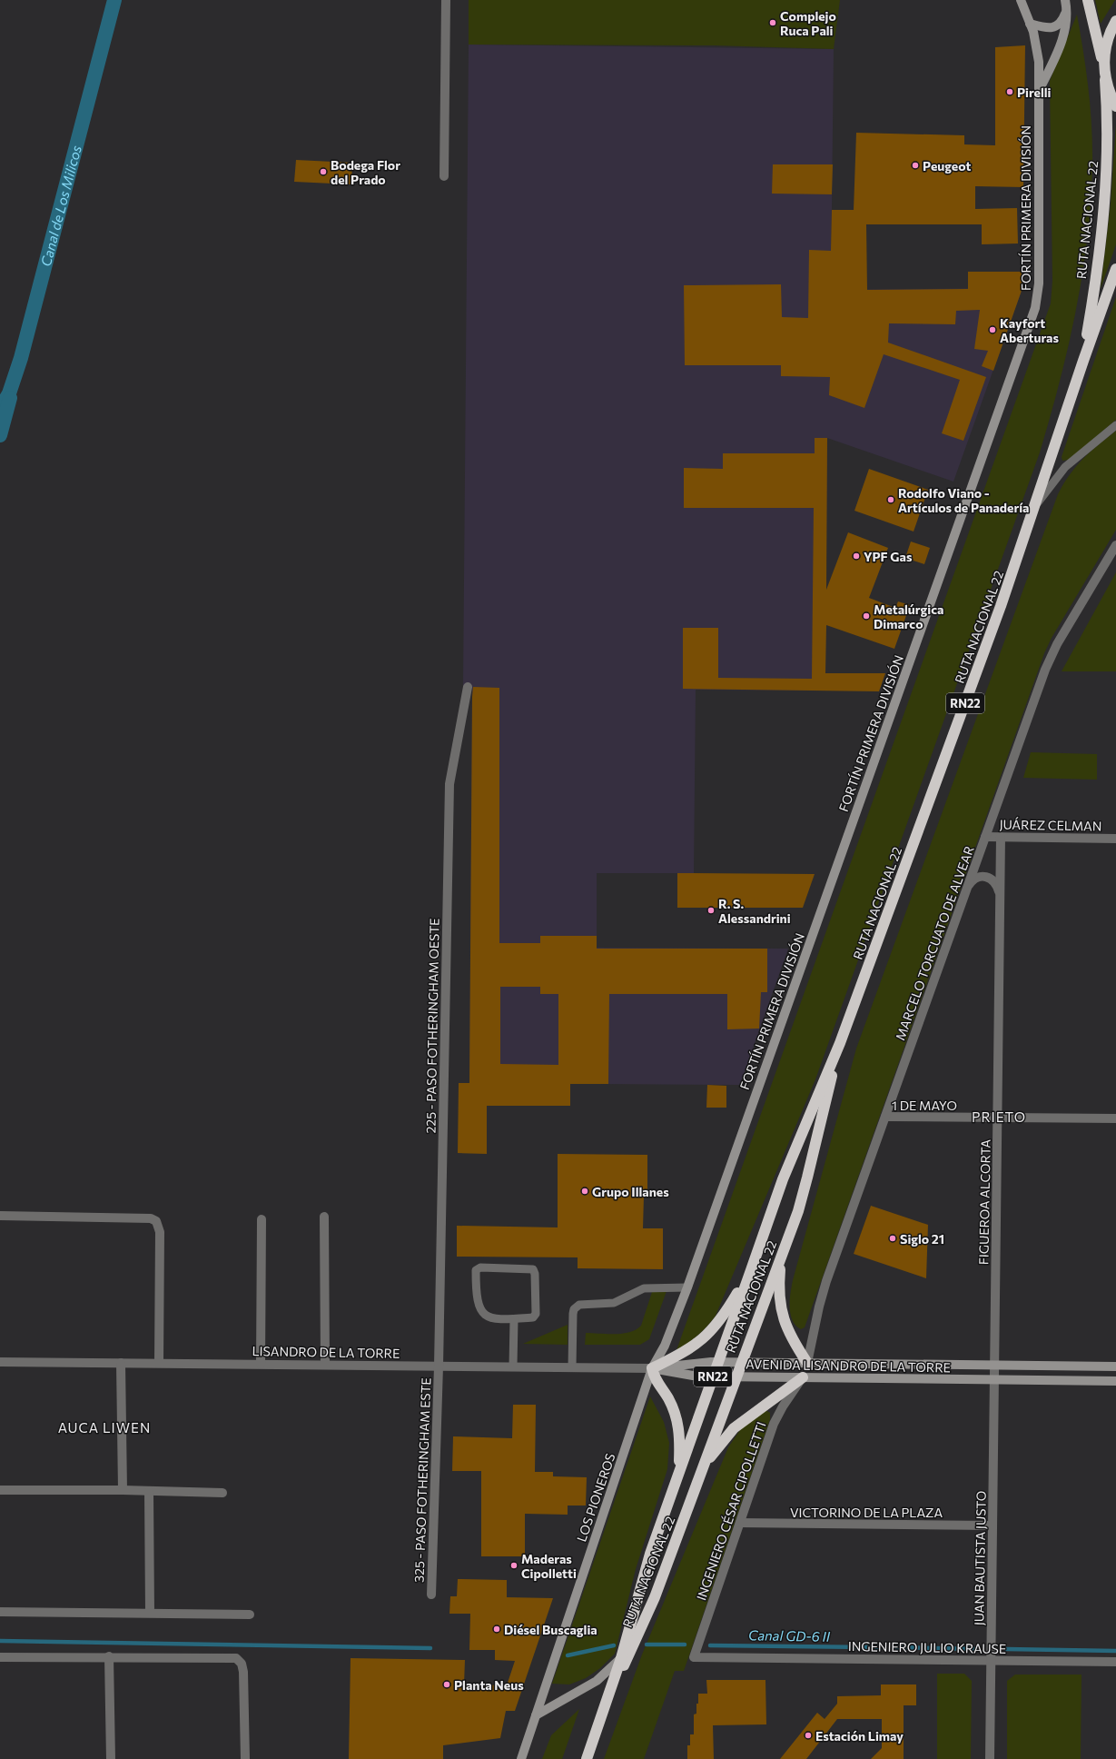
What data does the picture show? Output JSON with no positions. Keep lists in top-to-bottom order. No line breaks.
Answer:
{"streets":{"highway":["RUTA NACIONAL 22","RN22"],"street":["FORTÍN PRIMERA DIVISIÓN","JUÁREZ CELMAN","MARCELO TORCUATO DE ALVEAR","225 - PASO FOTHERINGHAM OESTE","1 DE MAYO","FIGUEROA ALCORTA","LISANDRO DE LA TORRE","AVENIDA LISANDRO DE LA TORRE","325 - PASO FOTHERINGHAM ESTE","LOS PIONEROS","INGENIERO CÉSAR CIPOLLETTI","VICTORINO DE LA PLAZA","JUAN BAUTISTA JUSTO","INGENIERO JULIO KRAUSE"]},"crossings":[["FORTÍN PRIMERA DIVISIÓN","LISANDRO DE LA TORRE"],["FORTÍN PRIMERA DIVISIÓN","AVENIDA LISANDRO DE LA TORRE"],["FORTÍN PRIMERA DIVISIÓN","LOS PIONEROS"],["RUTA NACIONAL 22","RN22"],["RUTA NACIONAL 22","AVENIDA LISANDRO DE LA TORRE"],["JUÁREZ CELMAN","MARCELO TORCUATO DE ALVEAR"],["JUÁREZ CELMAN","FIGUEROA ALCORTA"],["MARCELO TORCUATO DE ALVEAR","1 DE MAYO"],["MARCELO TORCUATO DE ALVEAR","AVENIDA LISANDRO DE LA TORRE"],["225 - PASO FOTHERINGHAM OESTE","LISANDRO DE LA TORRE"],["225 - PASO FOTHERINGHAM OESTE","325 - PASO FOTHERINGHAM ESTE"],["1 DE MAYO","FIGUEROA ALCORTA"],["FIGUEROA ALCORTA","AVENIDA LISANDRO DE LA TORRE"],["FIGUEROA ALCORTA","JUAN BAUTISTA JUSTO"],["LISANDRO DE LA TORRE","AVENIDA LISANDRO DE LA TORRE"],["LISANDRO DE LA TORRE","325 - PASO FOTHERINGHAM ESTE"],["LISANDRO DE LA TORRE","LOS PIONEROS"],["AVENIDA LISANDRO DE LA TORRE","LOS PIONEROS"],["AVENIDA LISANDRO DE LA TORRE","INGENIERO CÉSAR CIPOLLETTI"],["AVENIDA LISANDRO DE LA TORRE","JUAN BAUTISTA JUSTO"],["INGENIERO CÉSAR CIPOLLETTI","VICTORINO DE LA PLAZA"],["INGENIERO CÉSAR CIPOLLETTI","INGENIERO JULIO KRAUSE"],["VICTORINO DE LA PLAZA","JUAN BAUTISTA JUSTO"],["JUAN BAUTISTA JUSTO","INGENIERO JULIO KRAUSE"]],"districts":["PRIETO","AUCA LIWEN"],"water":["Canal de Los Milicos","Canal GD-6 II"],"places":["Complejo Ruca Pali","Pirelli","Peugeot","Bodega Flor del Prado","Kayfort Aberturas","Rodolfo Viano - Artículos de Panadería","YPF Gas","Metalúrgica Dimarco","R. S. Alessandrini","Grupo Illanes","Siglo 21","Maderas Cipolletti","Diésel Buscaglia","Planta Neus","Estación Limay"]}
